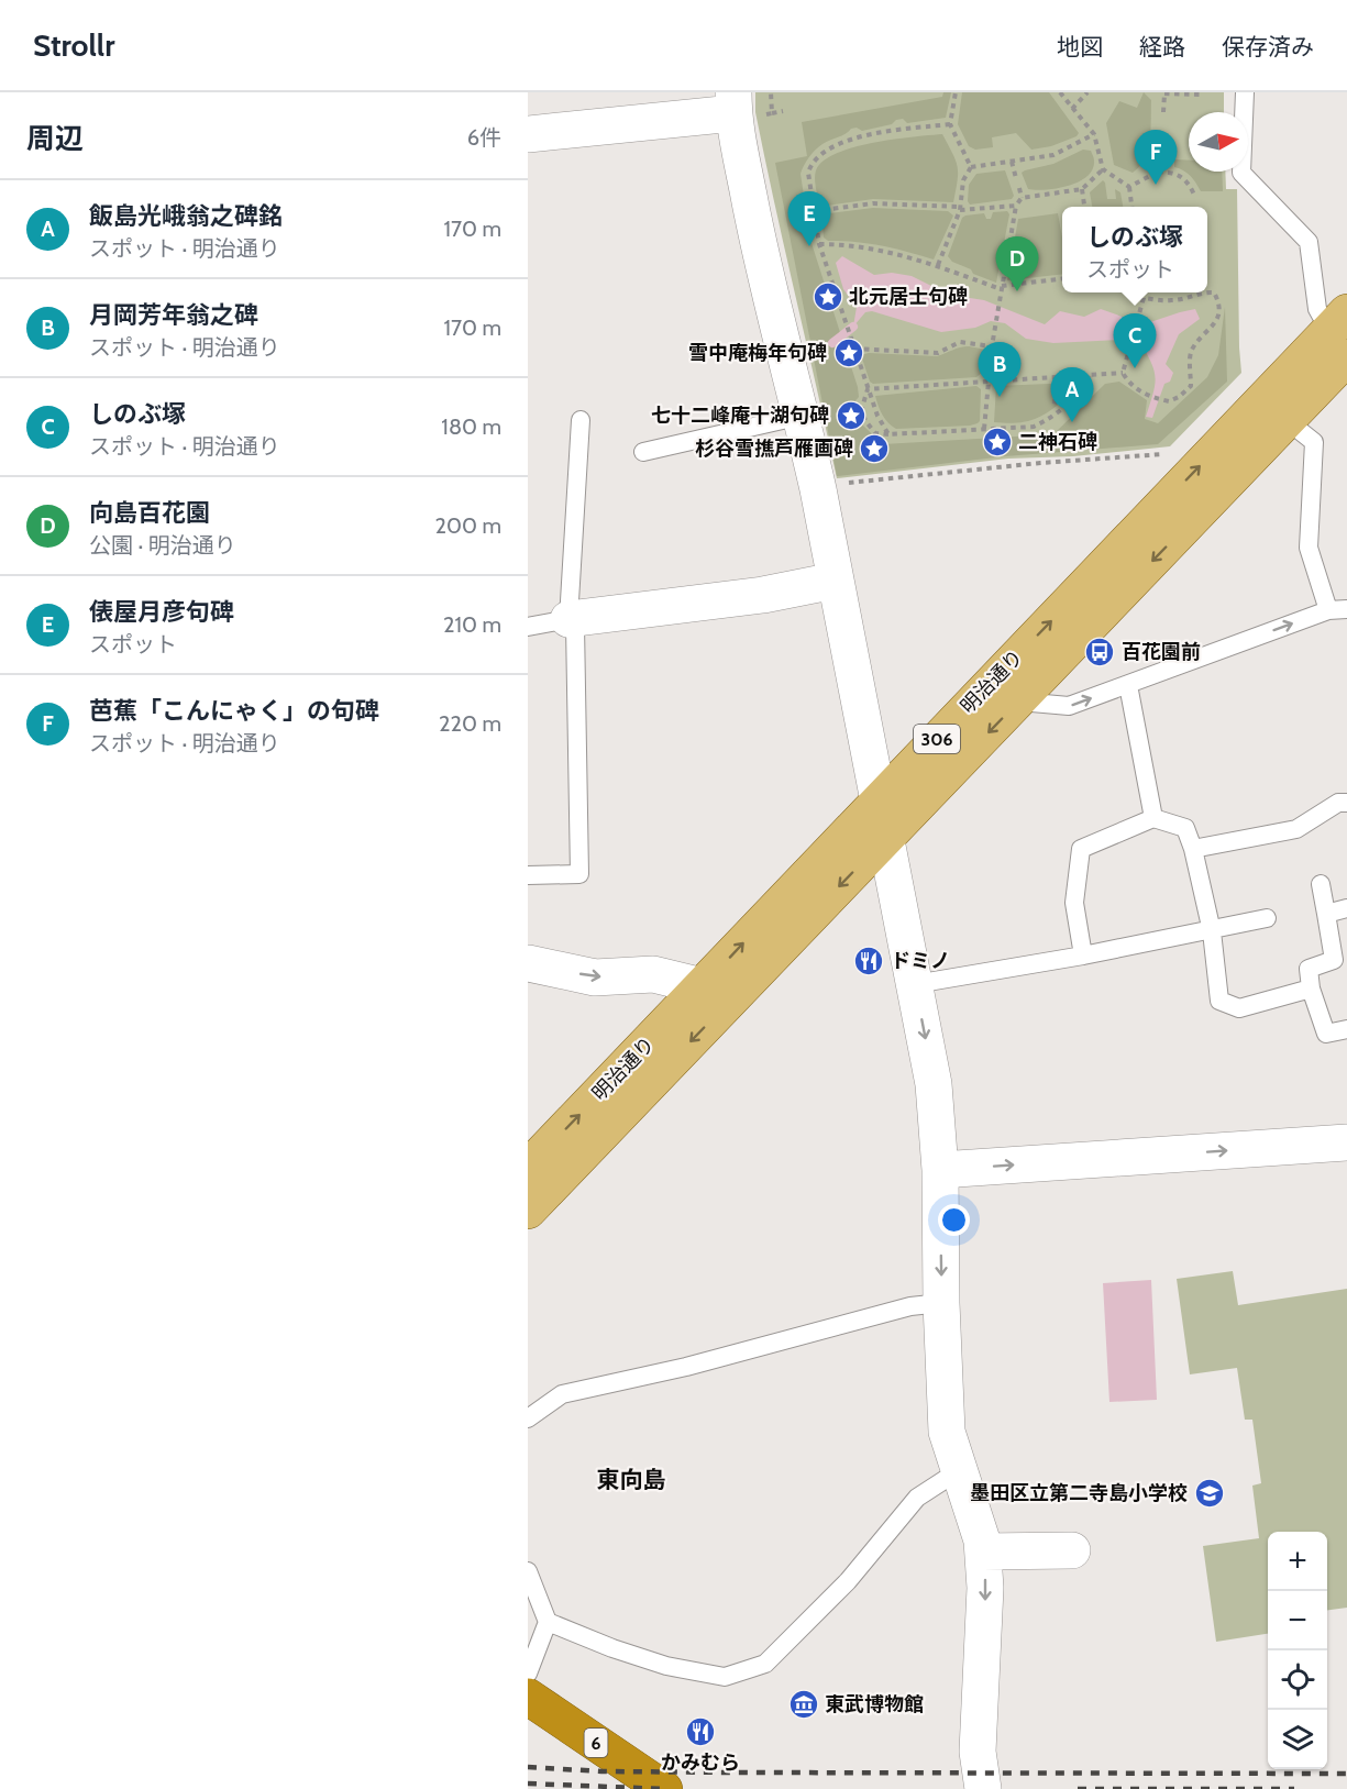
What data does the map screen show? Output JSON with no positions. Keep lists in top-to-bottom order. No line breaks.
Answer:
{"streets":{"highway":["6"],"main road":["明治通り","306"]},"districts":["東向島"],"places":{"place":["北元居士句碑","雪中庵梅年句碑","七十二峰庵十湖句碑","二神石碑","杉谷雪撨芦雁画碑"],"bus stop":["百花園前"],"restaurant":["ドミノ","かみむら"],"school or university":["墨田区立第二寺島小学校"],"museum":["東武博物館"]},"north":"right","page":{"header":"Strollr","nav":["地図","経路","保存済み"],"heading":["周辺","6件"],"pins":["F","E","D","C","B","A"],"list":[{"mark":"A","name":"飯島光峨翁之碑銘","note":"スポット · 明治通り","value":"170 m"},{"mark":"B","name":"月岡芳年翁之碑","note":"スポット · 明治通り","value":"170 m"},{"mark":"C","name":"しのぶ塚","note":"スポット · 明治通り","value":"180 m"},{"mark":"D","name":"向島百花園","note":"公園 · 明治通り","value":"200 m"},{"mark":"E","name":"俵屋月彦句碑","note":"スポット","value":"210 m"},{"mark":"F","name":"芭蕉「こんにゃく」の句碑","note":"スポット · 明治通り","value":"220 m"}],"popup":["しのぶ塚","スポット"],"map_buttons":["+","−"]}}
